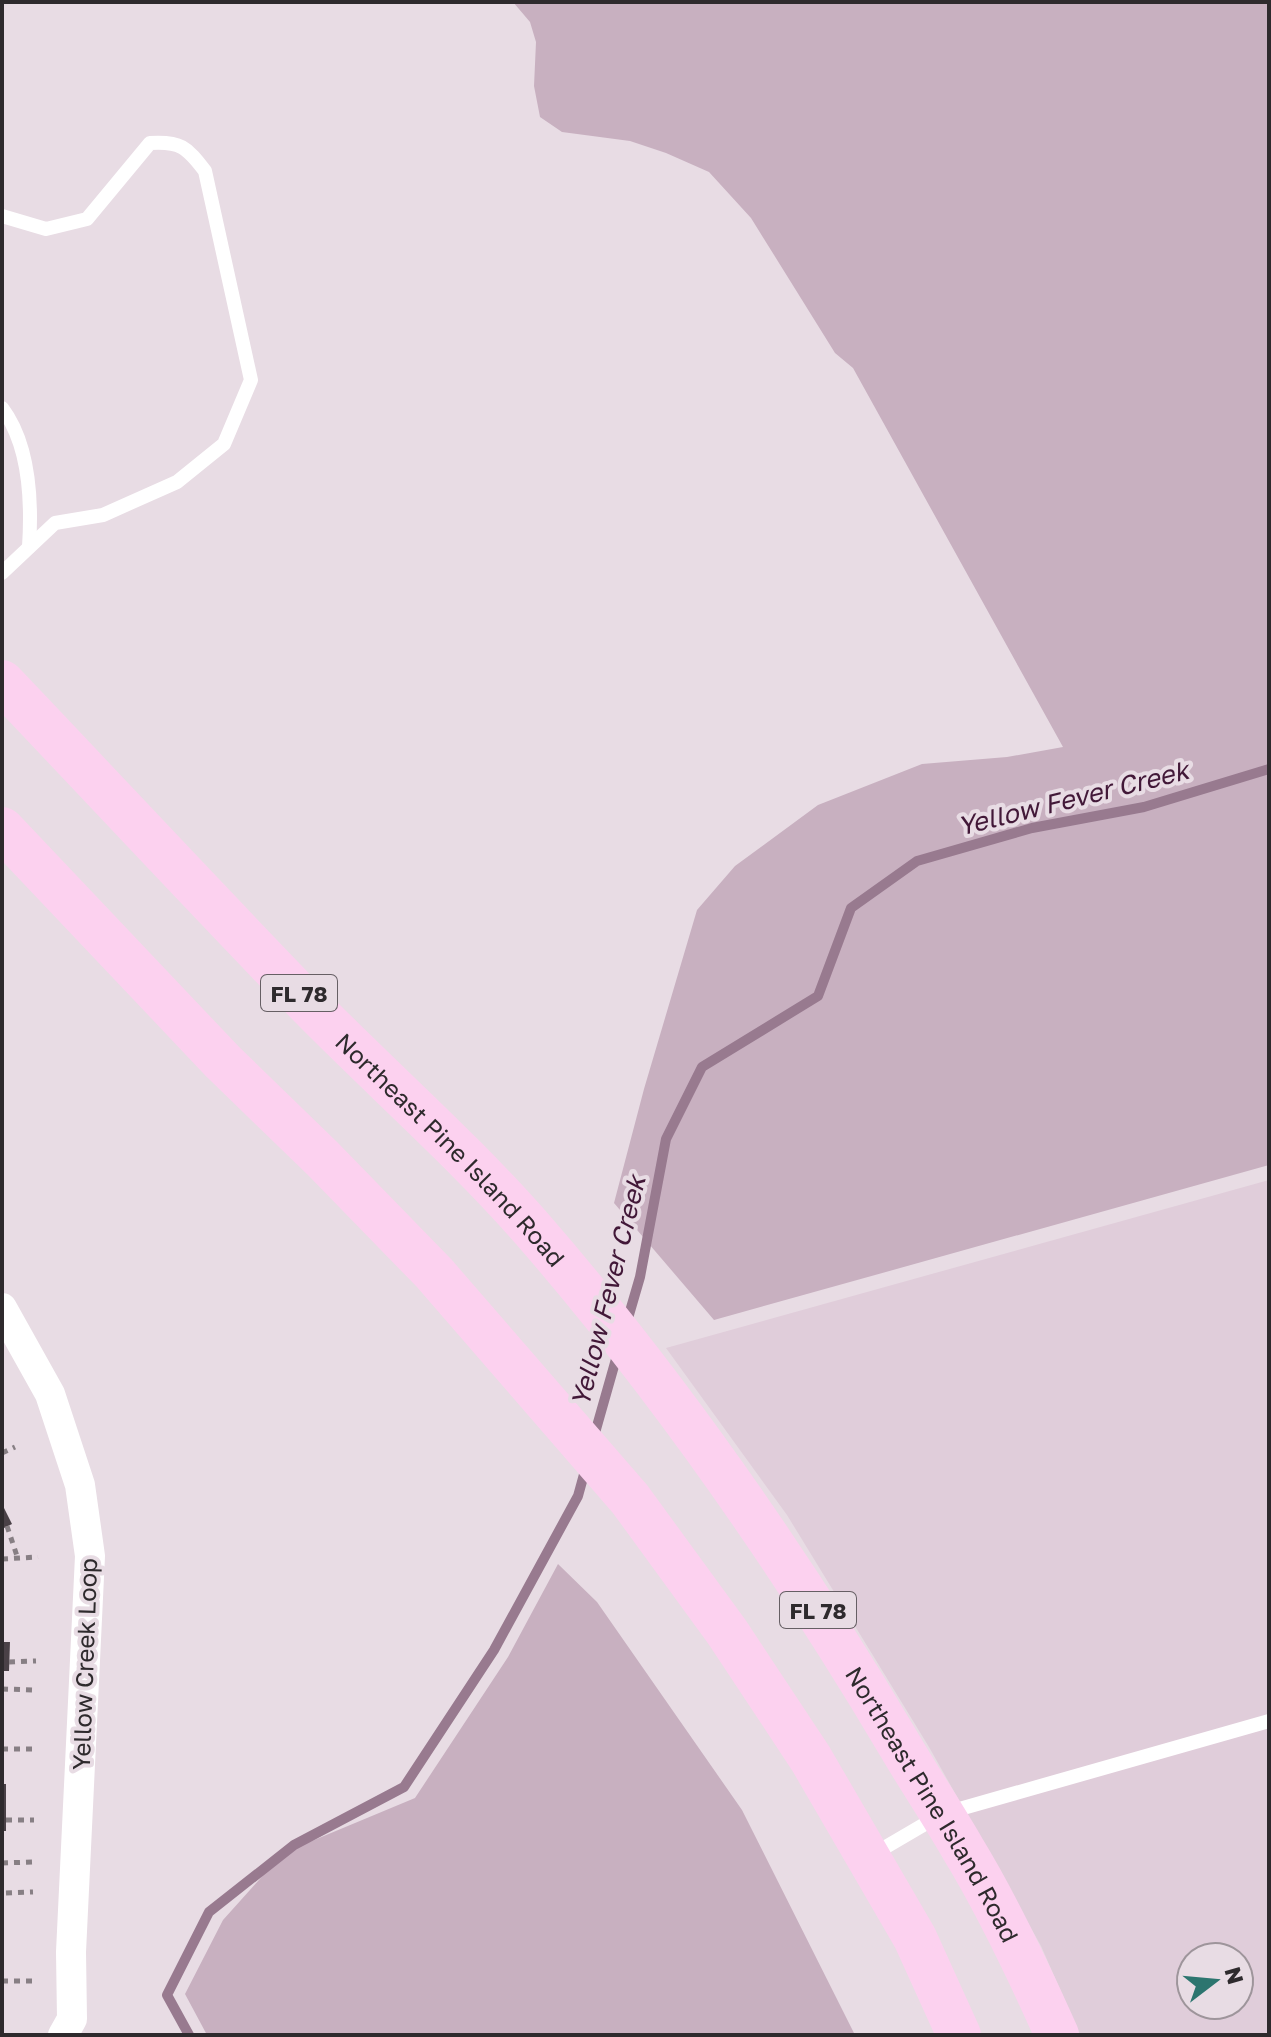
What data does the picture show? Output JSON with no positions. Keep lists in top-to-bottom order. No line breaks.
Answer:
{"streets":{"main road":["FL 78","Northeast Pine Island Road"],"street":["Yellow Creek Loop"]},"water":["Yellow Fever Creek"],"north":"right"}
